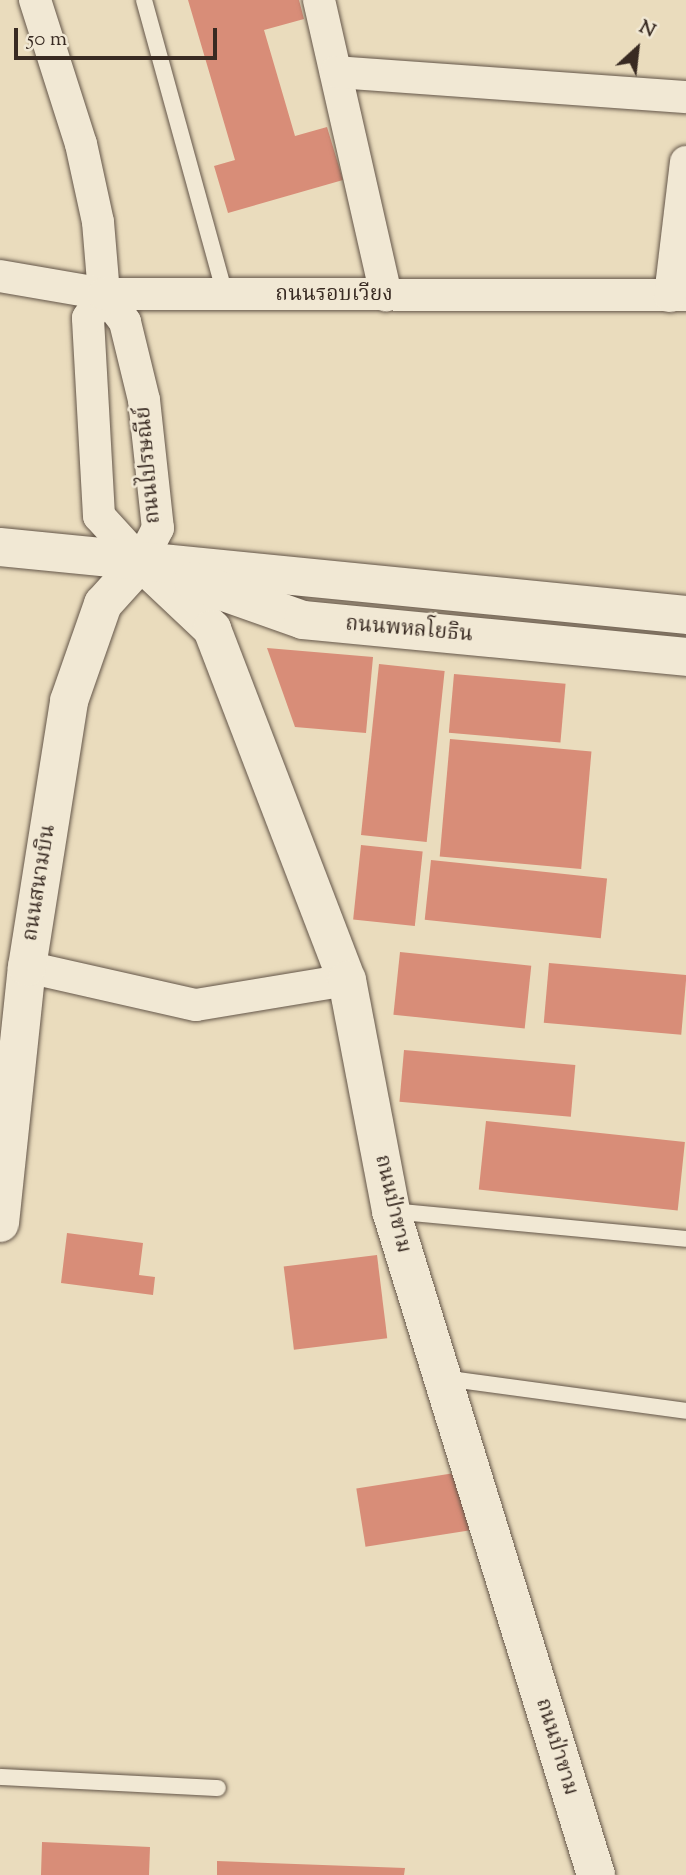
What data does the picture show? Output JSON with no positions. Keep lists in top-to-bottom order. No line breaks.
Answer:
{"streets":{"street":["ถนนรอบเวียง","ถนนไปรษณีย์","ถนนพหลโยธิน","ถนนสนามบิน","ถนนป่าขาม"]},"crossings":[["ถนนรอบเวียง","ถนนไปรษณีย์"],["ถนนไปรษณีย์","ถนนพหลโยธิน"],["ถนนไปรษณีย์","ถนนสนามบิน"],["ถนนไปรษณีย์","ถนนป่าขาม"],["ถนนพหลโยธิน","ถนนสนามบิน"],["ถนนพหลโยธิน","ถนนป่าขาม"],["ถนนสนามบิน","ถนนป่าขาม"]],"scale_bar":"50 m","north":"top right"}
